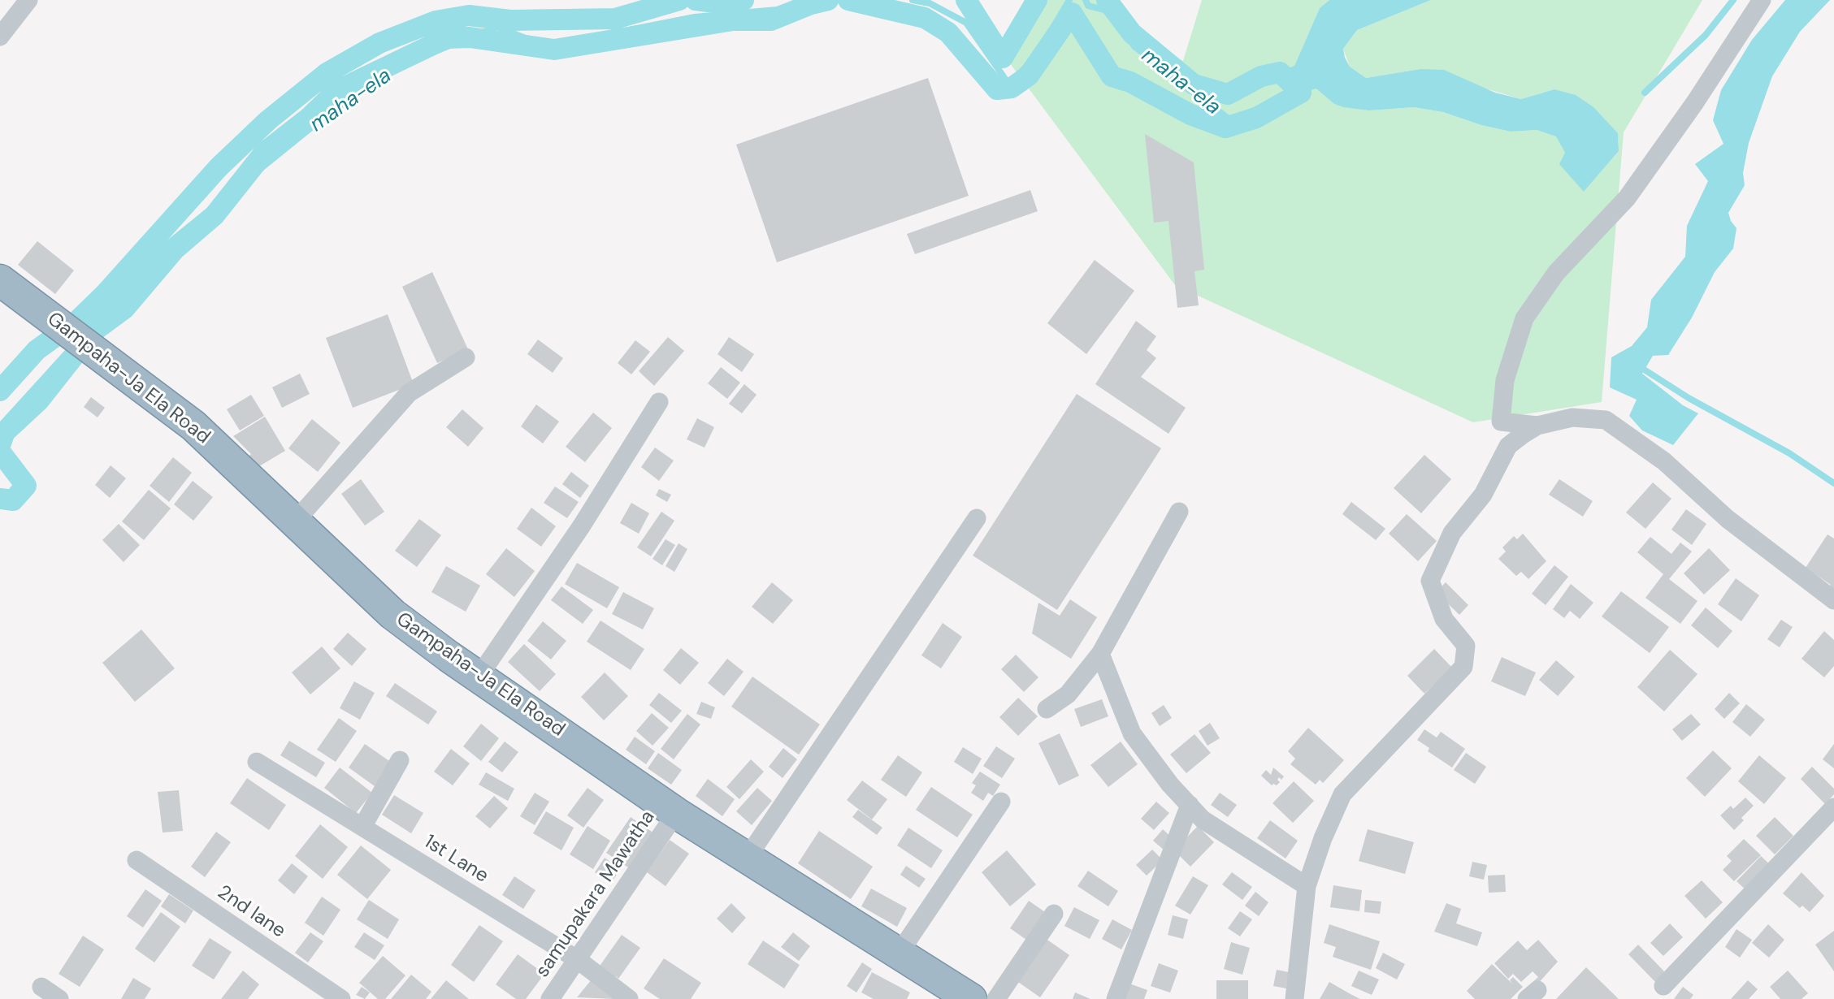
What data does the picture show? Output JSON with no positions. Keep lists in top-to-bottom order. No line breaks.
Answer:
{"streets":{"highway":["Gampaha-Ja Ela Road"],"street":["1st Lane","samupakara Mawatha","2nd lane"]},"crossings":[["Gampaha-Ja Ela Road","samupakara Mawatha"],["1st Lane","samupakara Mawatha"]],"water":["maha-ela"]}
